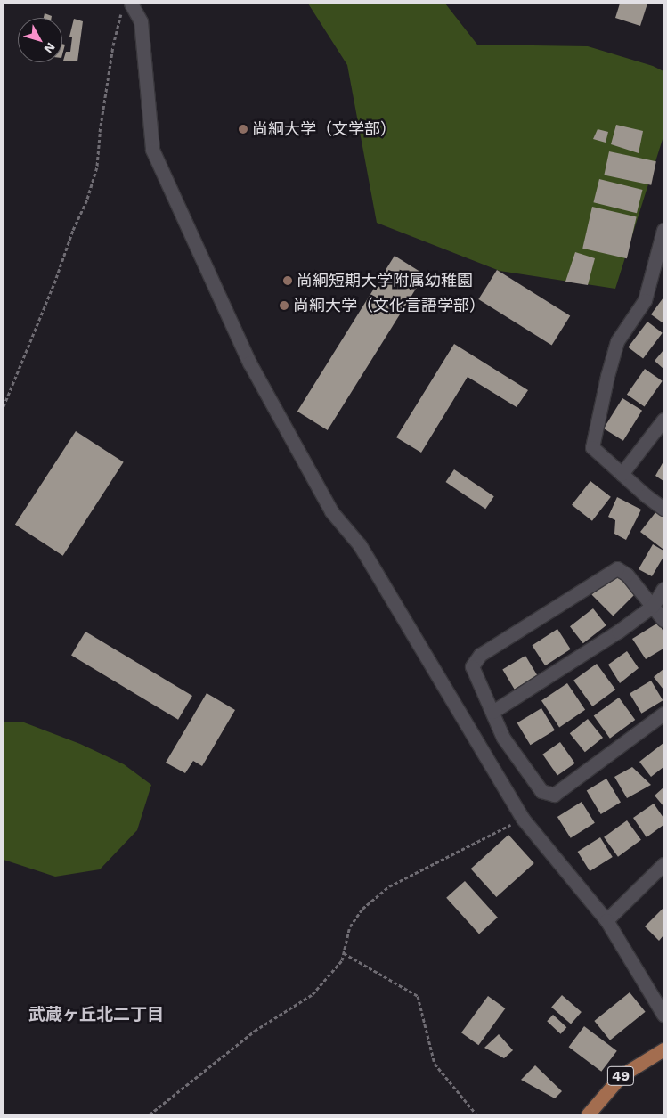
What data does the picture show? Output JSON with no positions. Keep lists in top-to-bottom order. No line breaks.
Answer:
{"streets":{"main road":["49"]},"districts":["武蔵ヶ丘北二丁目"],"places":["尚絅大学（文学部）","尚絅短期大学附属幼稚園","尚絅大学（文化言語学部）"],"north":"bottom right"}
